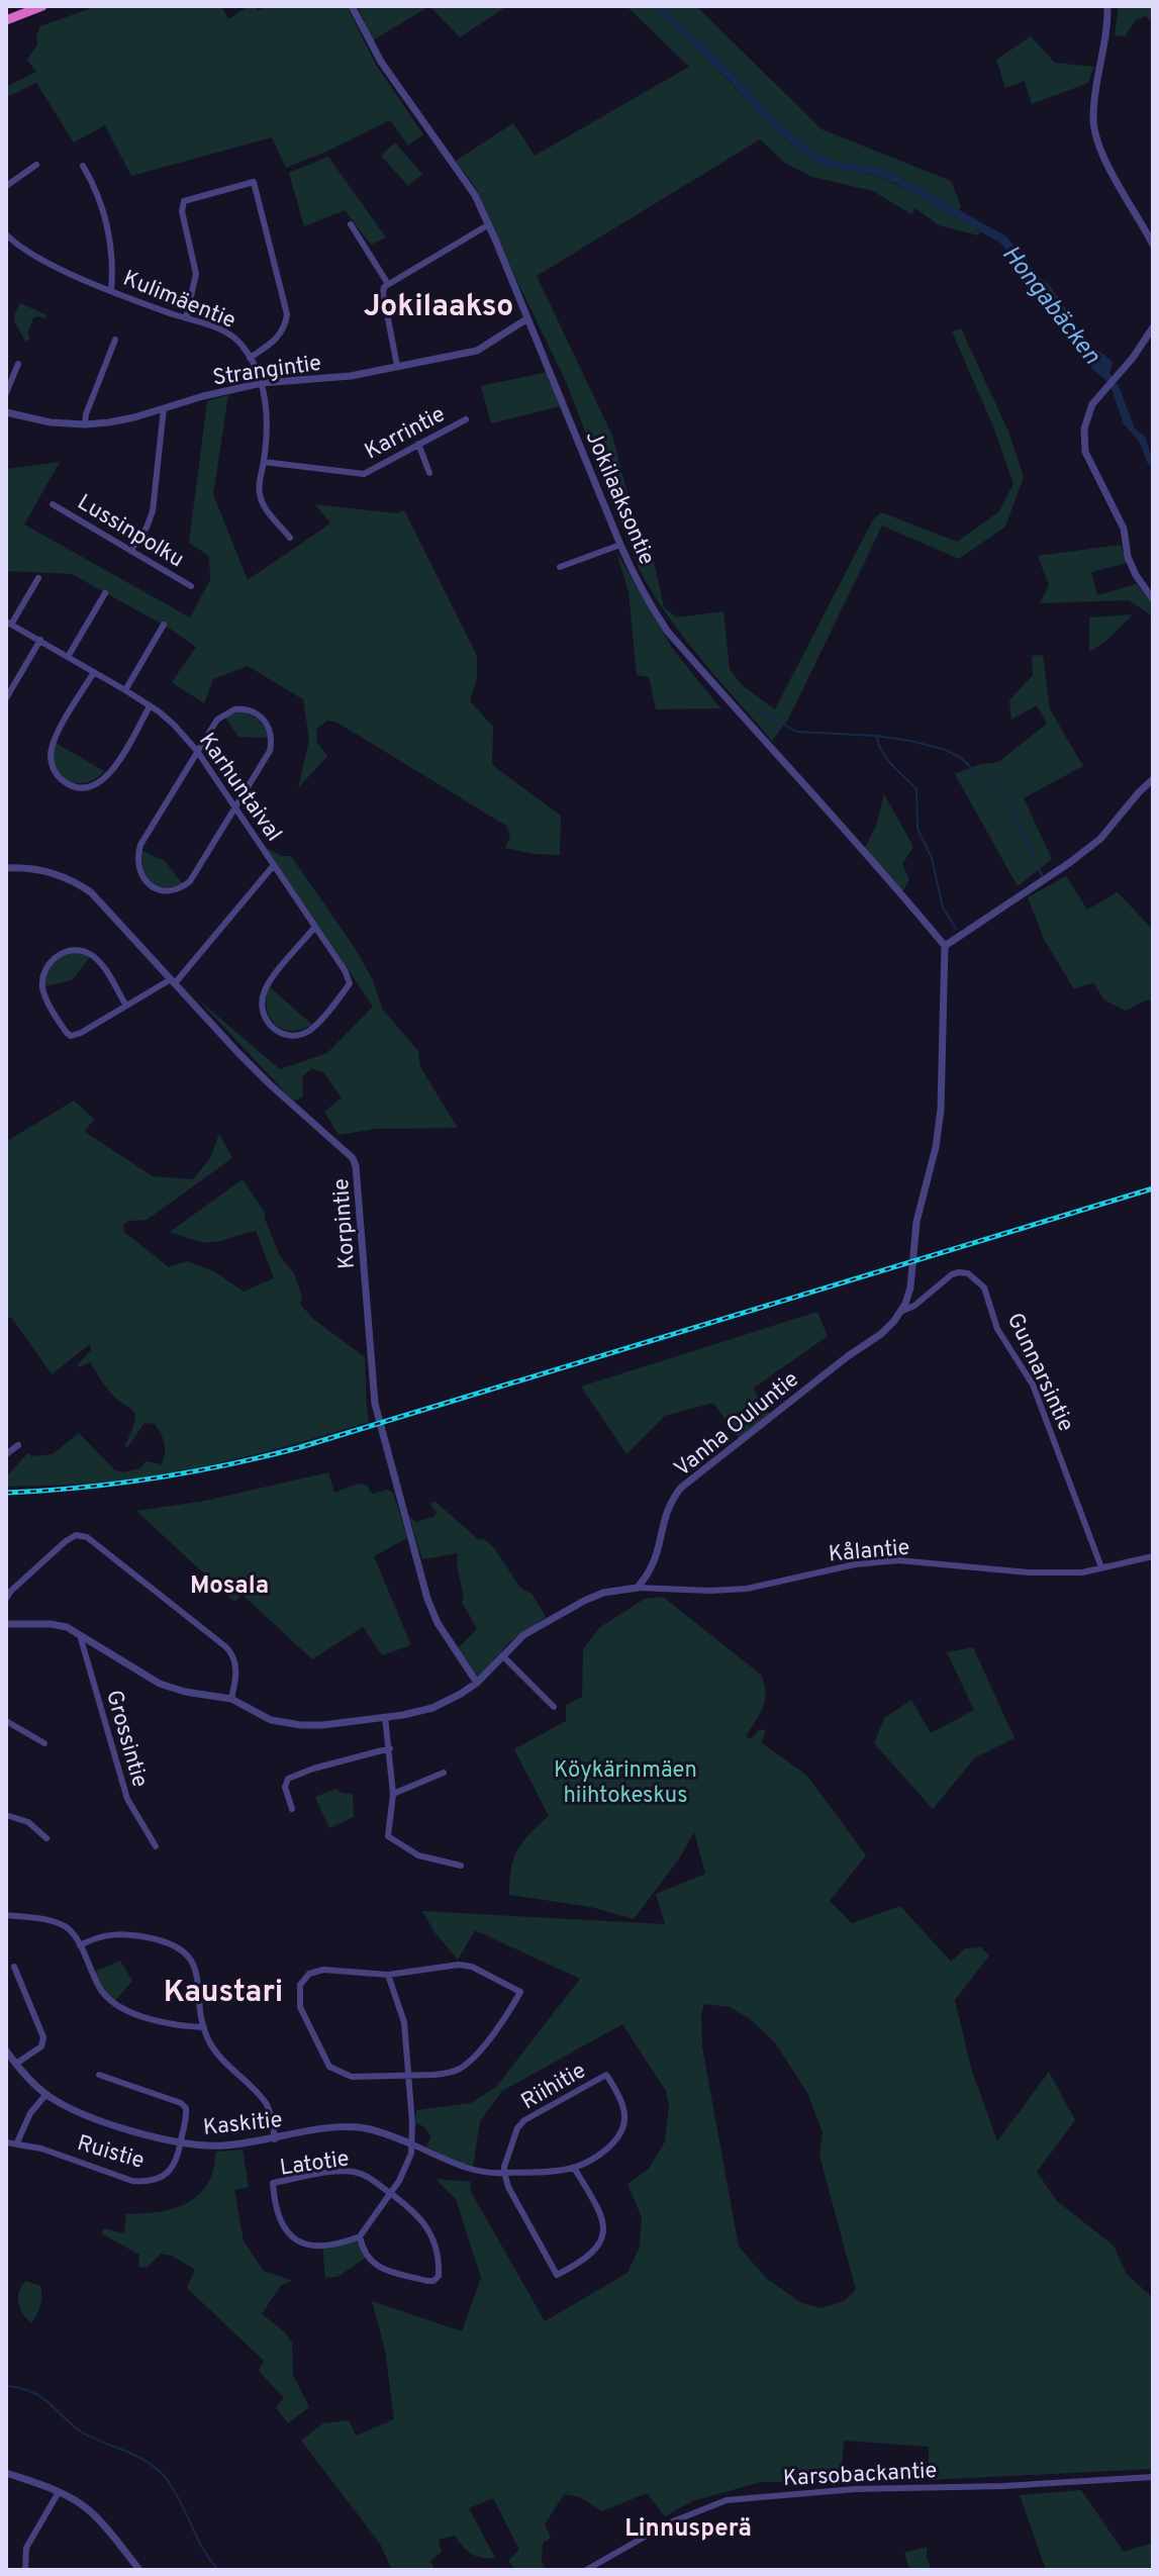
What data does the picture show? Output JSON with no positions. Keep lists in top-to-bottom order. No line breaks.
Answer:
{"streets":{"street":["Kulimäentie","Strangintie","Karrintie","Jokilaaksontie","Lussinpolku","Karhuntaival","Korpintie","Gunnarsintie","Vanha Ouluntie","Kålantie","Grossintie","Riihitie","Kaskitie","Ruistie","Latotie","Karsobackantie"]},"crossings":[["Kulimäentie","Strangintie"],["Kulimäentie","Karrintie"],["Strangintie","Jokilaaksontie"],["Jokilaaksontie","Vanha Ouluntie"],["Karhuntaival","Korpintie"],["Gunnarsintie","Vanha Ouluntie"],["Gunnarsintie","Kålantie"],["Vanha Ouluntie","Kålantie"],["Riihitie","Kaskitie"],["Kaskitie","Ruistie"]],"districts":["Jokilaakso","Mosala","Kaustari","Linnusperä"],"water":["Hongabäcken"],"parks":["Köykärinmäen hiihtokeskus"]}
